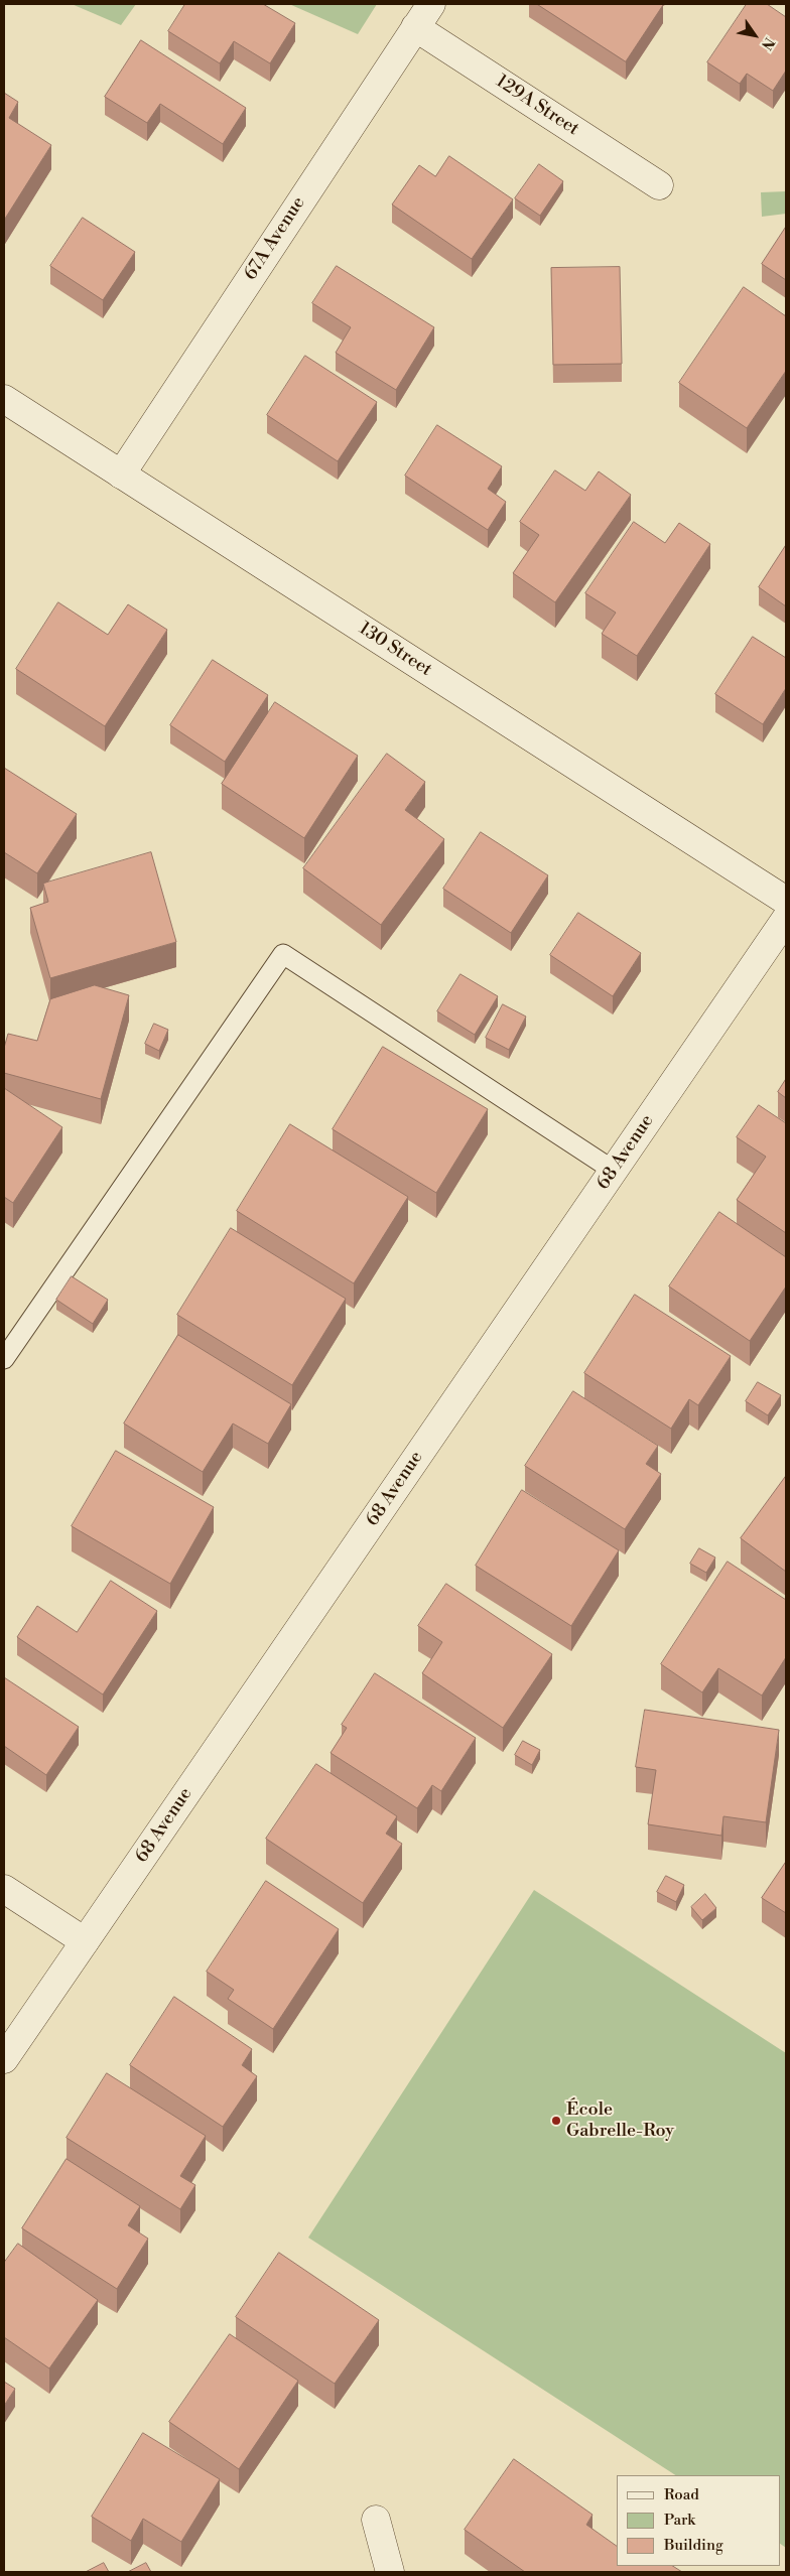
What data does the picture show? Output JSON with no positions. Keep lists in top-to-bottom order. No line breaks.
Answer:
{"streets":{"street":["129A Street","67A Avenue","130 Street","68 Avenue"]},"crossings":[["129A Street","67A Avenue"],["67A Avenue","130 Street"]],"places":["École Gabrelle-Roy"],"legend":["Road","Park","Building"],"north":"bottom right"}
